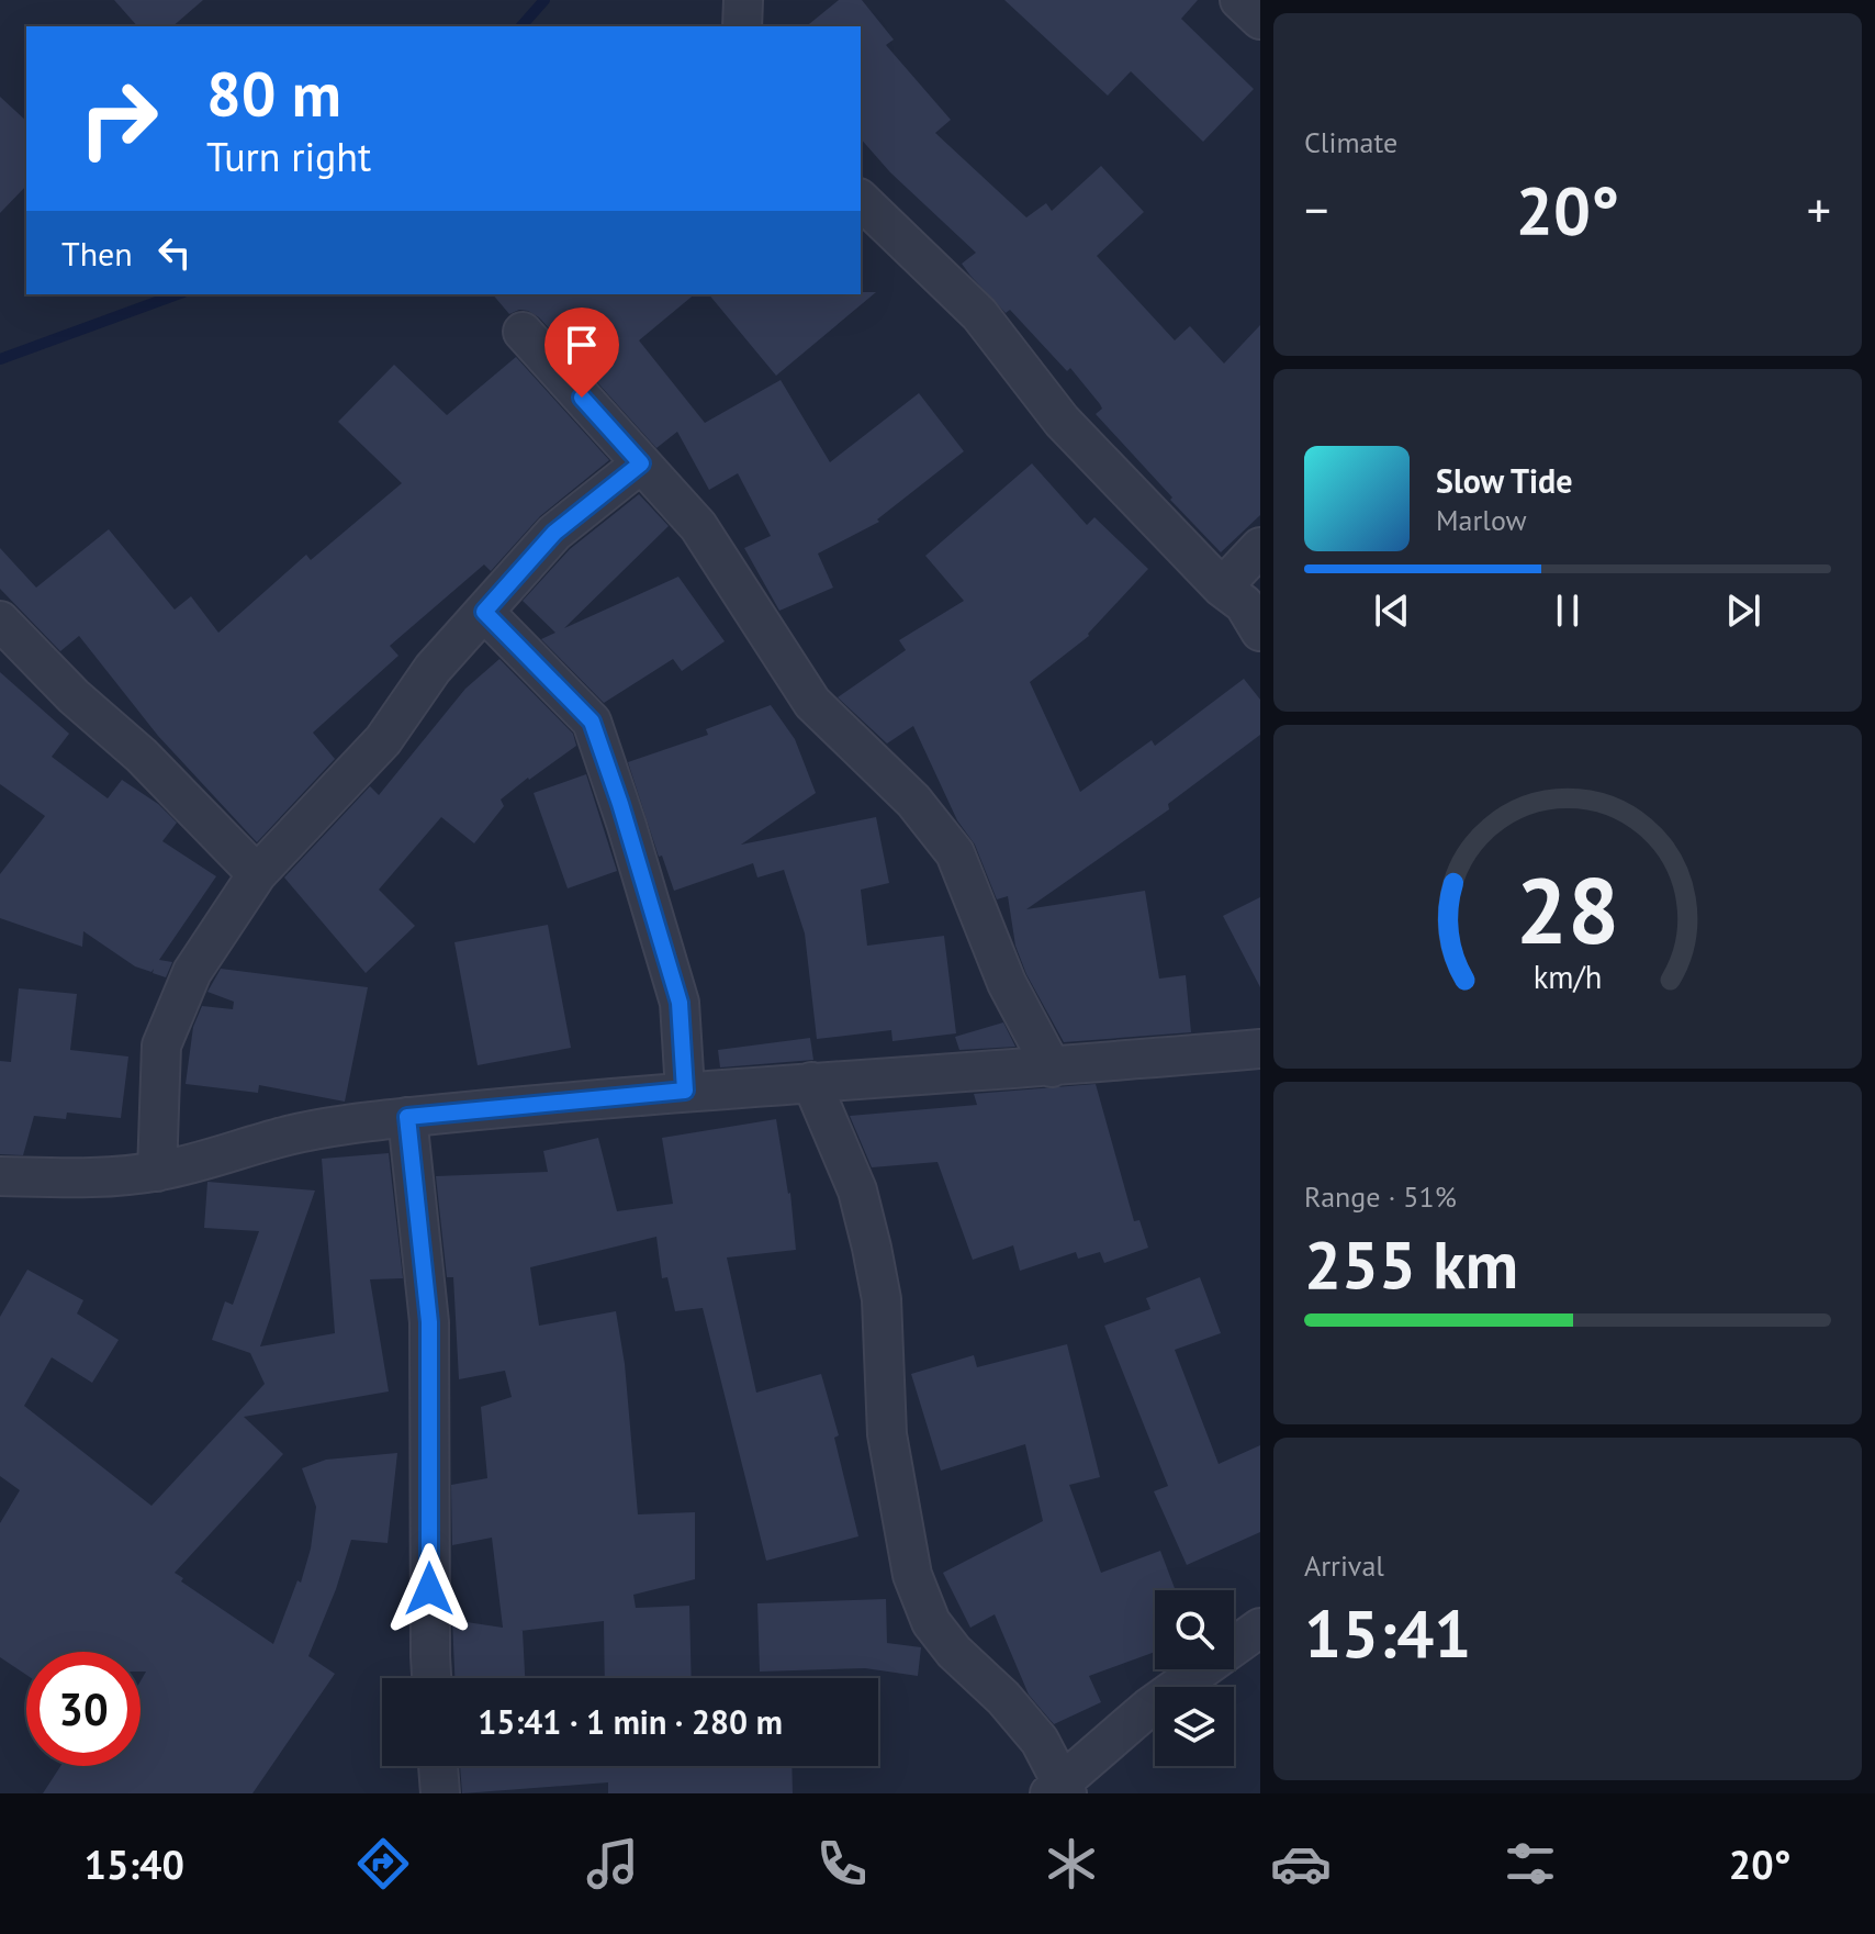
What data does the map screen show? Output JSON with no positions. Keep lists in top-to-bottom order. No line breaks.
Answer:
{"page":{"tile":["Climate",["Range · 51%","255 km"],["Arrival","15:41"]],"turn":["80 m","Turn right"],"heat":["−","20°","+"],"then":"Then","song":["Slow Tide","Marlow"],"limit":"30","trip":"15:41 · 1 min · 280 m","tabs":["15:40","20°"],"gauge":["28","km/h"]}}
